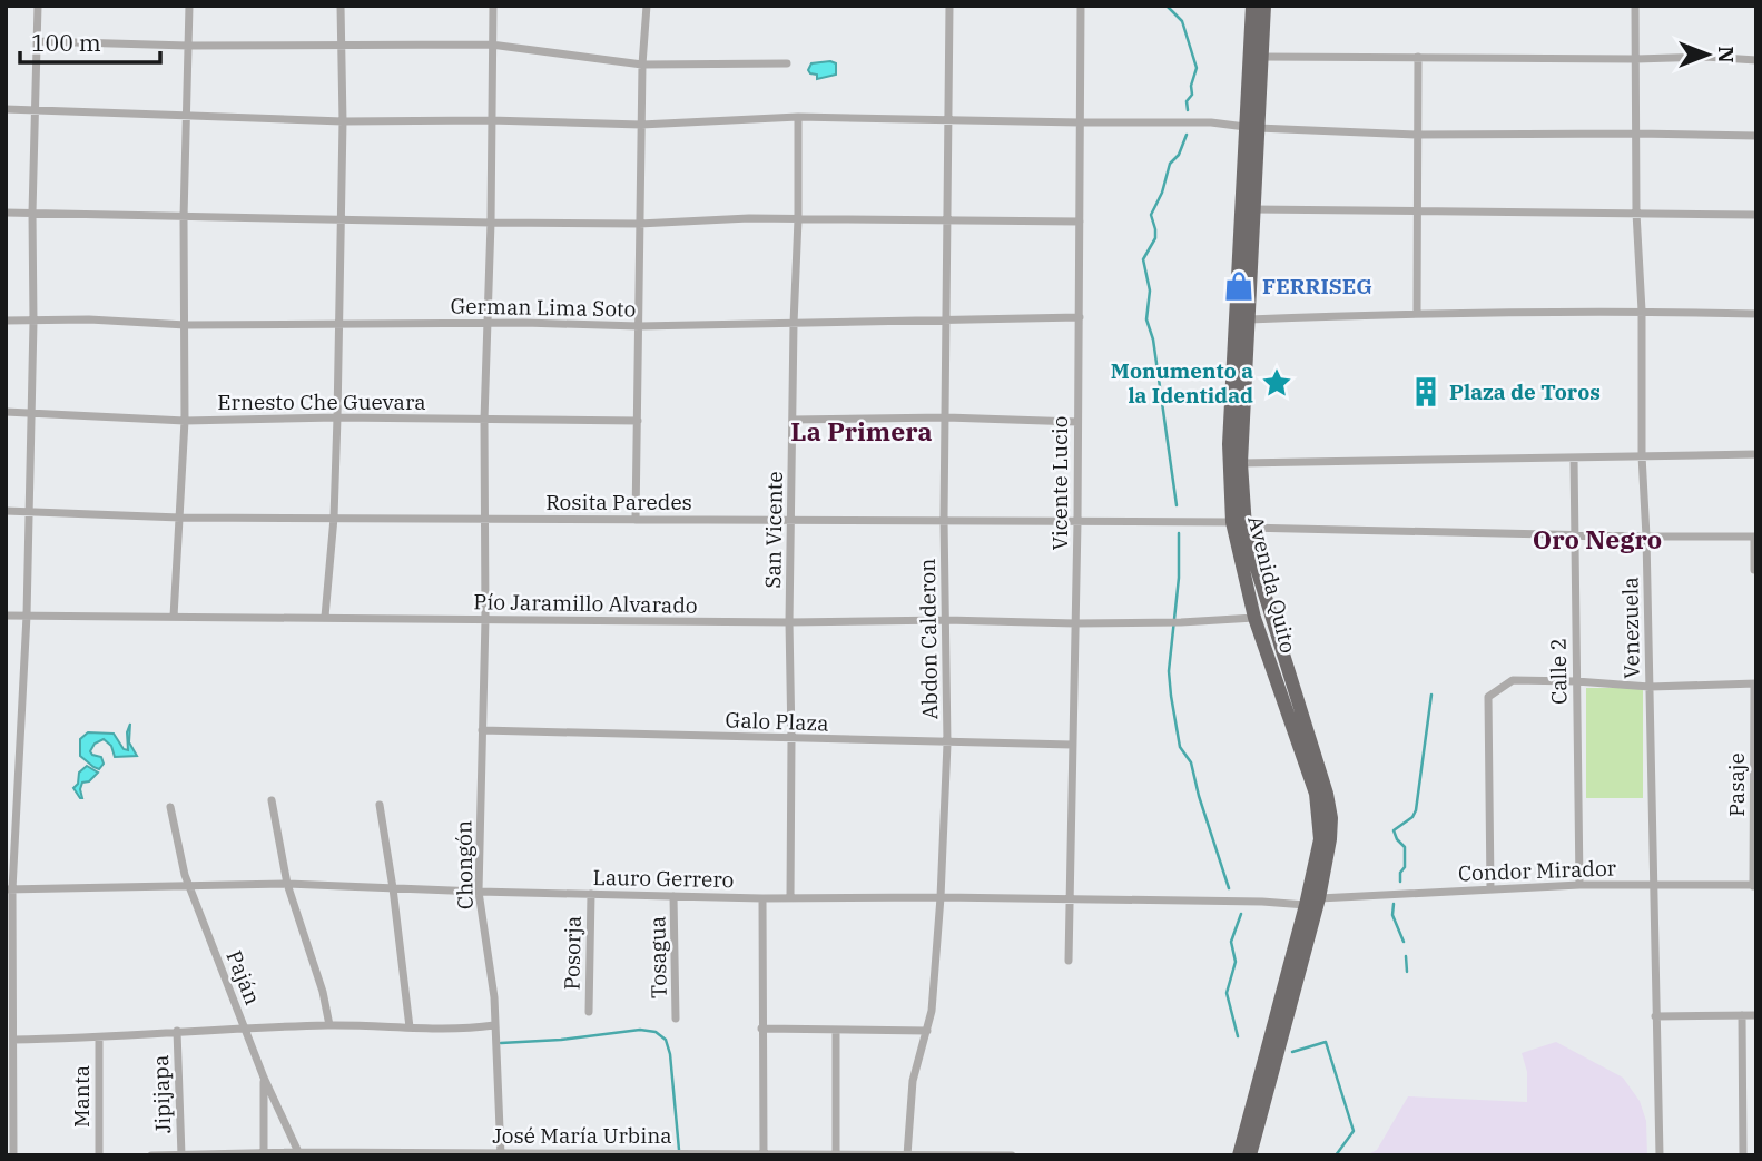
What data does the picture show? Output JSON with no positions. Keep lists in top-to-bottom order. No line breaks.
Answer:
{"streets":{"highway":["Avenida Quito"],"street":["German Lima Soto","Ernesto Che Guevara","Vicente Lucio","Rosita Paredes","San Vicente","Pío Jaramillo Alvarado","Venezuela","Abdon Calderon","Calle 2","Galo Plaza","Pasaje","Chongón","Condor Mirador","Lauro Gerrero","Posorja","Tosagua","Paján","Jipijapa","Manta","José María Urbina"]},"crossings":[["German Lima Soto","Vicente Lucio"],["German Lima Soto","San Vicente"],["German Lima Soto","Abdon Calderon"],["German Lima Soto","Chongón"],["Ernesto Che Guevara","Chongón"],["Vicente Lucio","Rosita Paredes"],["Vicente Lucio","Pío Jaramillo Alvarado"],["Vicente Lucio","Galo Plaza"],["Vicente Lucio","Lauro Gerrero"],["Rosita Paredes","San Vicente"],["Rosita Paredes","Avenida Quito"],["Rosita Paredes","Venezuela"],["Rosita Paredes","Abdon Calderon"],["Rosita Paredes","Calle 2"],["Rosita Paredes","Chongón"],["San Vicente","Pío Jaramillo Alvarado"],["San Vicente","Galo Plaza"],["San Vicente","Lauro Gerrero"],["Avenida Quito","Pío Jaramillo Alvarado"],["Avenida Quito","Condor Mirador"],["Avenida Quito","Lauro Gerrero"],["Pío Jaramillo Alvarado","Abdon Calderon"],["Pío Jaramillo Alvarado","Chongón"],["Venezuela","Condor Mirador"],["Abdon Calderon","Galo Plaza"],["Abdon Calderon","Lauro Gerrero"],["Abdon Calderon","José María Urbina"],["Calle 2","Condor Mirador"],["Galo Plaza","Chongón"],["Pasaje","Condor Mirador"],["Chongón","Lauro Gerrero"],["Chongón","José María Urbina"],["Lauro Gerrero","Posorja"],["Lauro Gerrero","Tosagua"],["Lauro Gerrero","Paján"],["Paján","José María Urbina"],["Jipijapa","José María Urbina"]],"districts":["La Primera","Oro Negro"],"places":{"shop":["FERRISEG"],"place":["Monumento a la Identidad"],"building":["Plaza de Toros"]},"scale_bar":"100 m","north":"right"}
